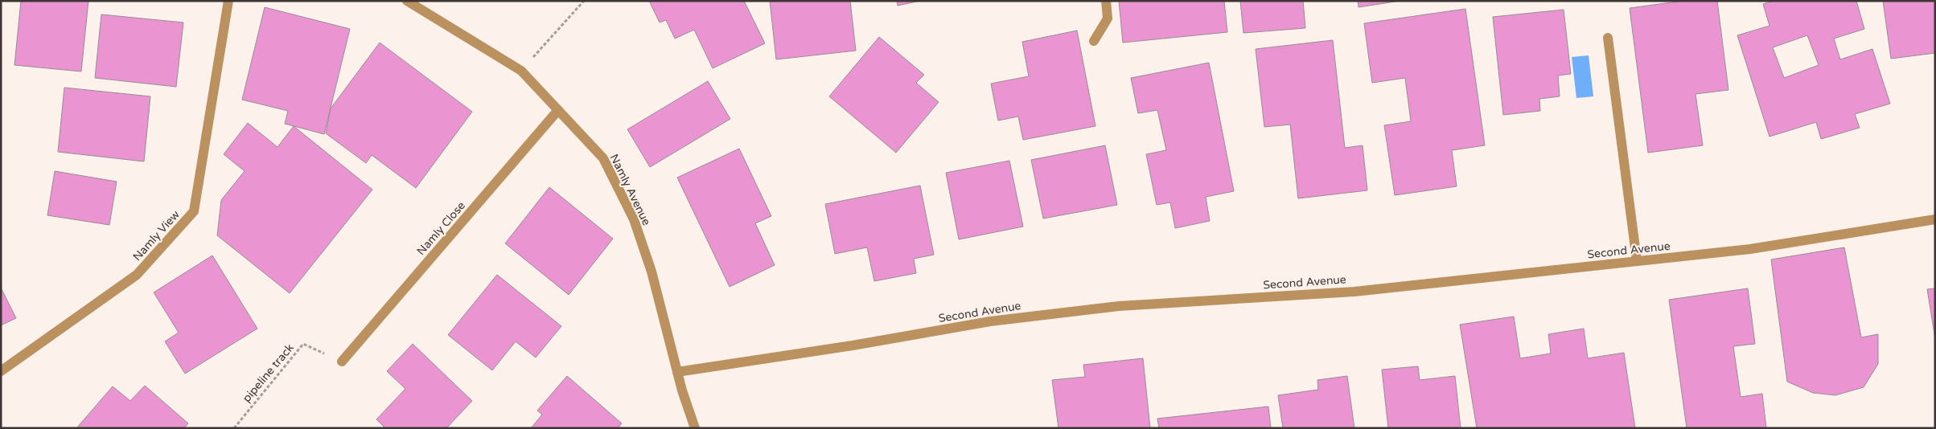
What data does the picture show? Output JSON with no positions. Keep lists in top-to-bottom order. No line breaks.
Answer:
{"streets":{"street":["Namly Avenue","Namly Close","Namly View","Second Avenue"],"path":["pipeline track"]},"crossings":[["Namly Avenue","Namly Close"],["Namly Avenue","Second Avenue"],["Namly Close","pipeline track"]]}
